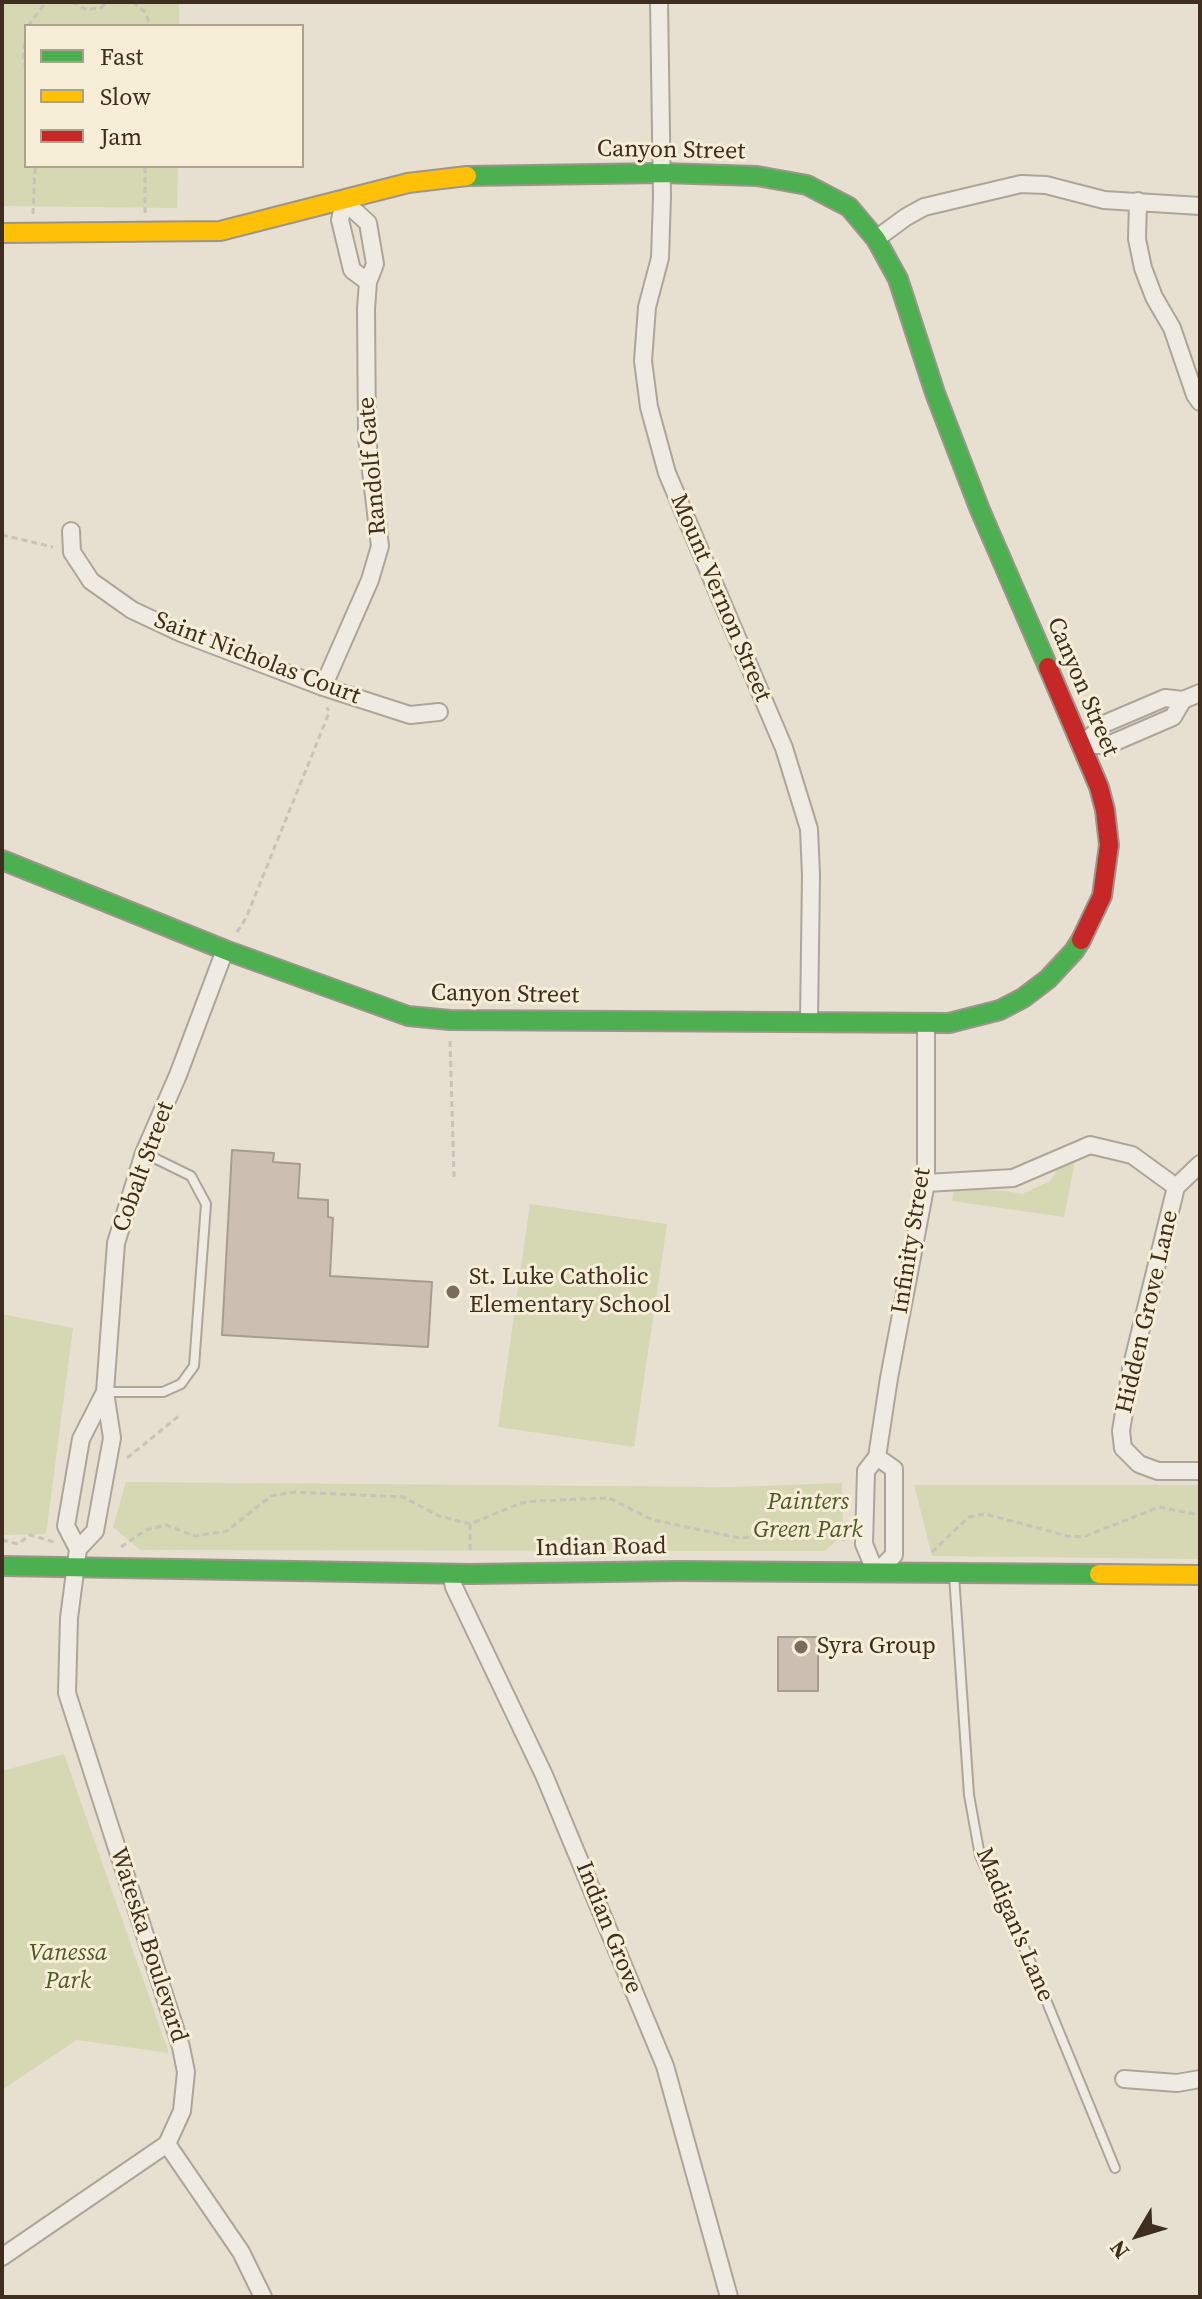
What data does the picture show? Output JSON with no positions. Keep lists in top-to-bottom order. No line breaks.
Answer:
{"streets":{"street":["Canyon Street","Randolf Gate","Mount Vernon Street","Saint Nicholas Court","Cobalt Street","Infinity Street","Hidden Grove Lane","Indian Road","Indian Grove","Wateska Boulevard"],"lane":["Madigan's Lane"]},"crossings":[["Canyon Street","Randolf Gate"],["Canyon Street","Mount Vernon Street"],["Canyon Street","Cobalt Street"],["Canyon Street","Infinity Street"],["Randolf Gate","Saint Nicholas Court"],["Cobalt Street","Indian Road"],["Cobalt Street","Wateska Boulevard"],["Infinity Street","Hidden Grove Lane"],["Infinity Street","Indian Road"],["Indian Road","Madigan's Lane"],["Indian Road","Indian Grove"],["Indian Road","Wateska Boulevard"]],"parks":["Painters Green Park","Vanessa Park"],"places":["St. Luke Catholic Elementary School","Syra Group"],"legend":["Fast","Slow","Jam"],"north":"bottom left"}
